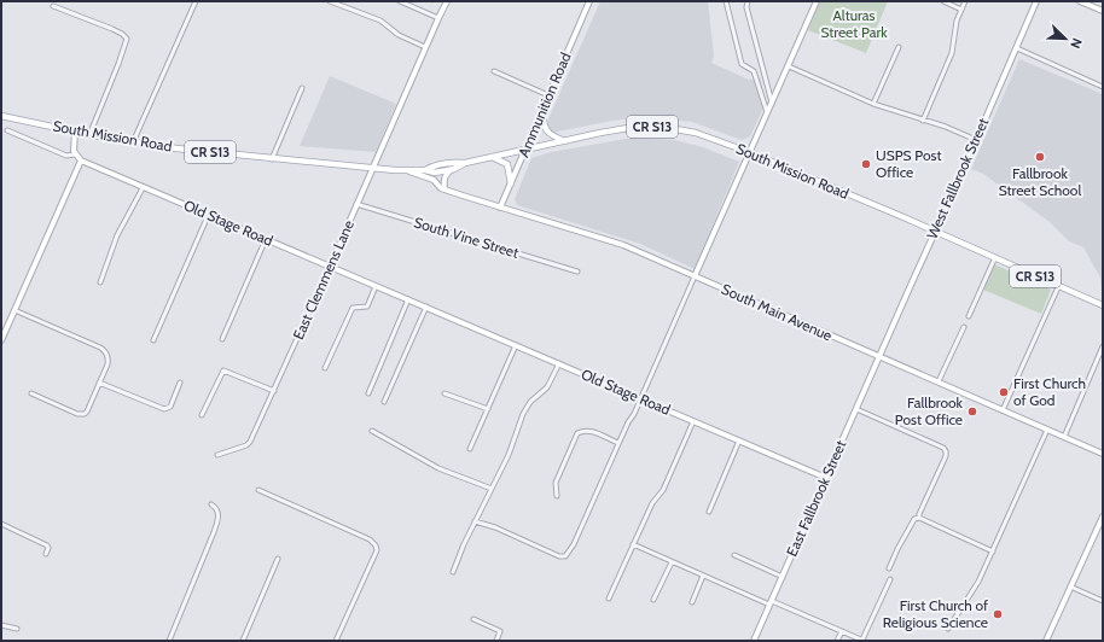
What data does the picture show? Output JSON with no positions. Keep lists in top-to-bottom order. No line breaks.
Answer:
{"streets":{"main road":["CR S13","South Mission Road"],"street":["Ammunition Road","West Fallbrook Street","Old Stage Road","South Vine Street","East Clemmens Lane","South Main Avenue","East Fallbrook Street"]},"crossings":[["Ammunition Road","South Mission Road"],["Ammunition Road","South Main Avenue"],["South Mission Road","West Fallbrook Street"],["South Mission Road","East Clemmens Lane"],["South Mission Road","South Main Avenue"],["West Fallbrook Street","South Main Avenue"],["West Fallbrook Street","East Fallbrook Street"],["Old Stage Road","East Clemmens Lane"],["Old Stage Road","East Fallbrook Street"],["South Vine Street","East Clemmens Lane"],["South Main Avenue","East Fallbrook Street"]],"parks":["Alturas Street Park"],"places":["Fallbrook Street School","USPS Post Office","First Church of God","Fallbrook Post Office","First Church of Religious Science"],"north":"bottom right"}
